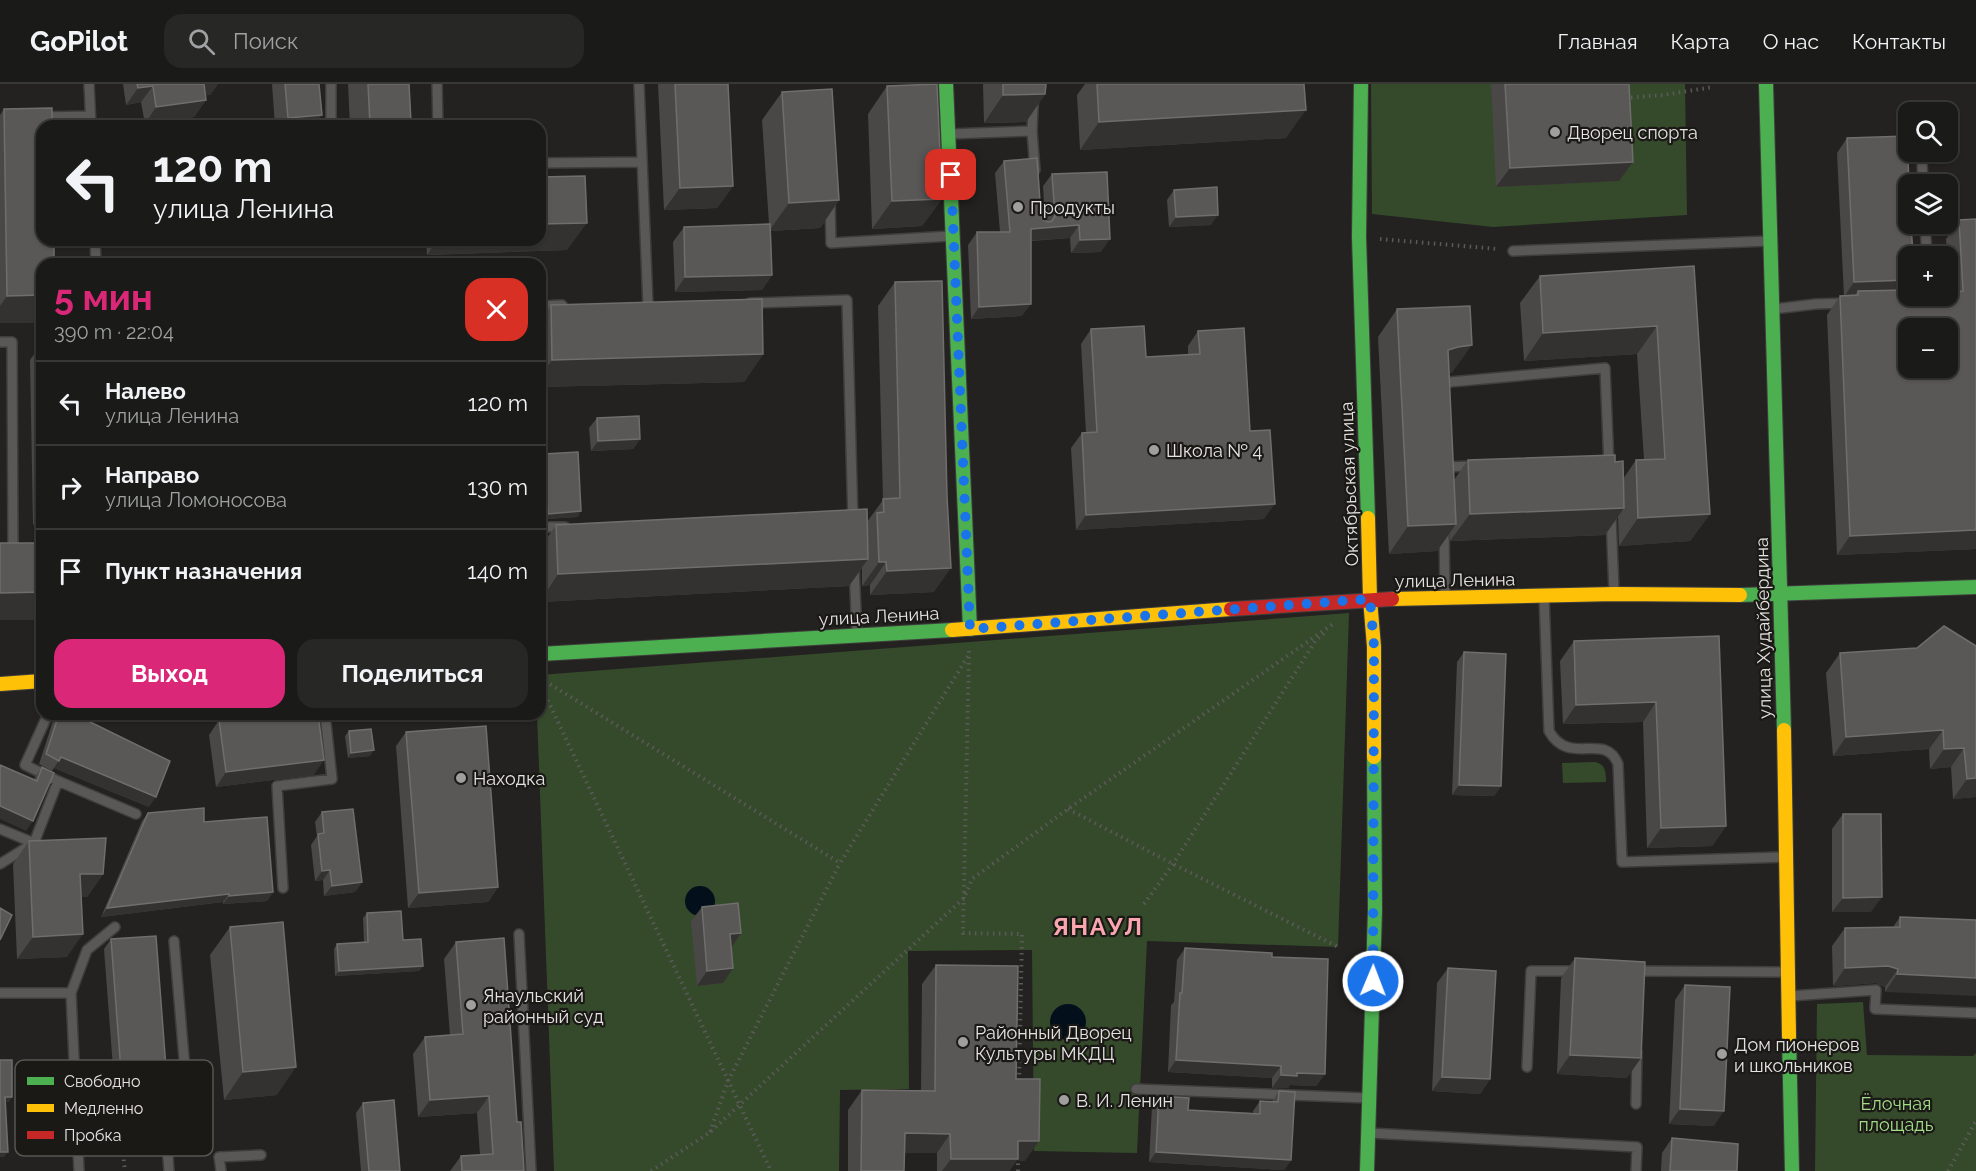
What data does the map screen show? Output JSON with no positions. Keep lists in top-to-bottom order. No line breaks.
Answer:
{"streets":{"street":["Октябрьская улица","улица Ленина","улица Худайбердина"]},"crossings":[["Октябрьская улица","улица Ленина"],["улица Ленина","улица Худайбердина"]],"districts":["ЯНАУЛ"],"parks":["Ёлочная площадь"],"places":["Дворец спорта","Продукты","Школа № 4","Находка","Янаульский районный суд","Районный Дворец Культуры МКДЦ","Дом пионеров и школьников","В. И. Ленин"],"legend":["Свободно","Медленно","Пробка"],"page":{"header":"GoPilot","search":"Поиск","nav":["Главная","Карта","О нас","Контакты"],"map_buttons":["+","−"],"turn":["120 m","улица Ленина"],"heading":["5 мин","390 m · 22:04"],"list":[{"name":"Налево","note":"улица Ленина","value":"120 m"},{"name":"Направо","note":"улица Ломоносова","value":"130 m"},{"name":"Пункт назначения","value":"140 m"}],"buttons":["Выход","Поделиться"]}}
